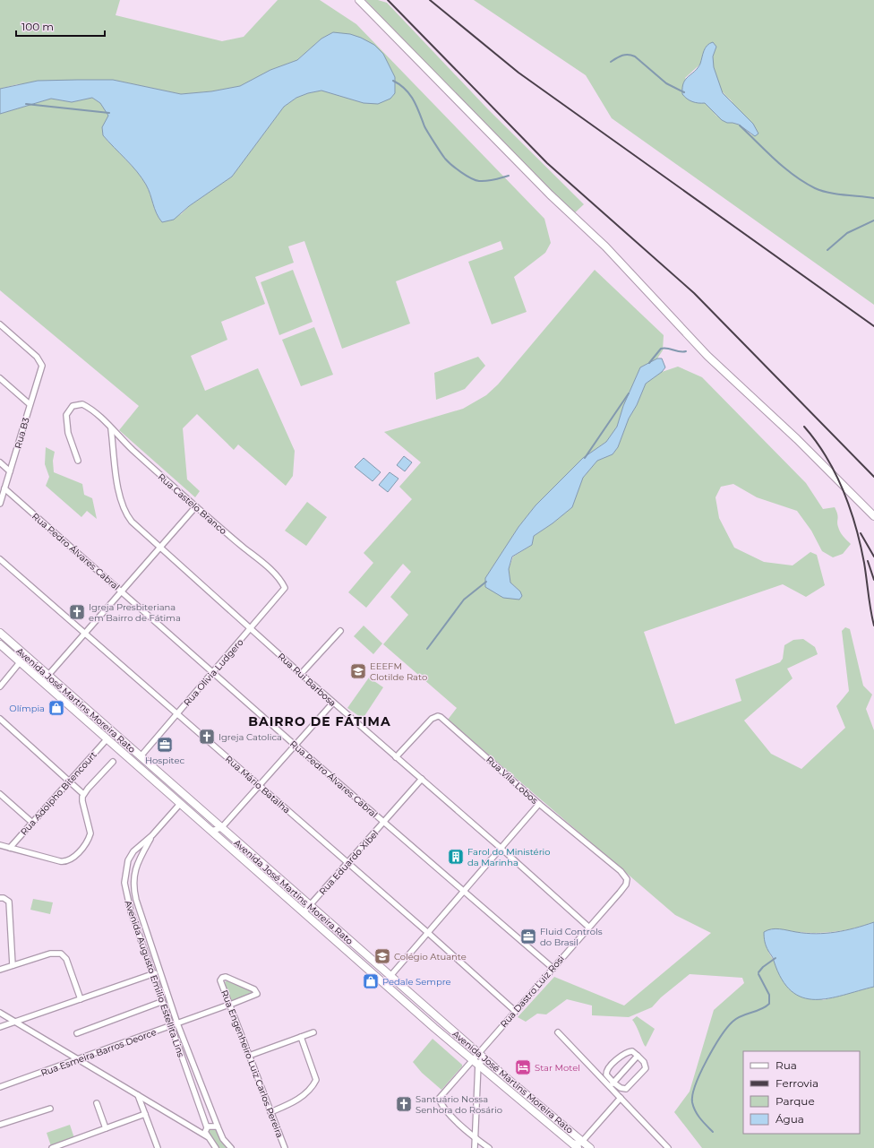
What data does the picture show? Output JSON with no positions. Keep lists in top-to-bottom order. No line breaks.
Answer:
{"streets":{"street":["Rua B3","Rua Castelo Branco","Rua Pedro Álvares Cabral","Rua Olivia Ludgero","Rua Rui Barbosa","Avenida José Martins Moreira Rato","Rua Vila Lobos","Rua Mário Batalha","Rua Adolpho Bitencourt","Rua Eduardo Xibel","Avenida Augusto Emilio Estellita Lins","Rua Dastro Luiz Rosi","Rua Esmeira Barros Deorce","Rua Engenheiro Luiz Carlos Pereira"]},"crossings":[["Rua B3","Rua Pedro Álvares Cabral"],["Rua Castelo Branco","Rua Olivia Ludgero"],["Rua Castelo Branco","Rua Rui Barbosa"],["Rua Pedro Álvares Cabral","Rua Olivia Ludgero"],["Rua Pedro Álvares Cabral","Rua Eduardo Xibel"],["Rua Pedro Álvares Cabral","Rua Dastro Luiz Rosi"],["Rua Olivia Ludgero","Rua Rui Barbosa"],["Rua Olivia Ludgero","Avenida José Martins Moreira Rato"],["Rua Olivia Ludgero","Rua Mário Batalha"],["Rua Rui Barbosa","Rua Vila Lobos"],["Rua Rui Barbosa","Rua Eduardo Xibel"],["Rua Rui Barbosa","Rua Dastro Luiz Rosi"],["Avenida José Martins Moreira Rato","Rua Adolpho Bitencourt"],["Avenida José Martins Moreira Rato","Rua Eduardo Xibel"],["Avenida José Martins Moreira Rato","Avenida Augusto Emilio Estellita Lins"],["Avenida José Martins Moreira Rato","Rua Dastro Luiz Rosi"],["Rua Vila Lobos","Rua Dastro Luiz Rosi"],["Rua Mário Batalha","Rua Eduardo Xibel"],["Rua Mário Batalha","Rua Dastro Luiz Rosi"],["Avenida Augusto Emilio Estellita Lins","Rua Esmeira Barros Deorce"],["Rua Esmeira Barros Deorce","Rua Engenheiro Luiz Carlos Pereira"]],"districts":["BAIRRO DE FÁTIMA"],"places":{"church":["Igreja Presbiteriana em Bairro de Fátima","Igreja Catolica","Santuário Nossa Senhora do Rosário"],"school or university":["EEEFM Clotilde Rato","Colégio Atuante"],"shop":["Olímpia","Pedale Sempre"],"office":["Hospitec","Fluid Controls do Brasil"],"building":["Farol do Ministério da Marinha"],"hotel":["Star Motel"]},"legend":["Rua","Ferrovia","Parque","Água"],"scale_bar":"100 m"}
